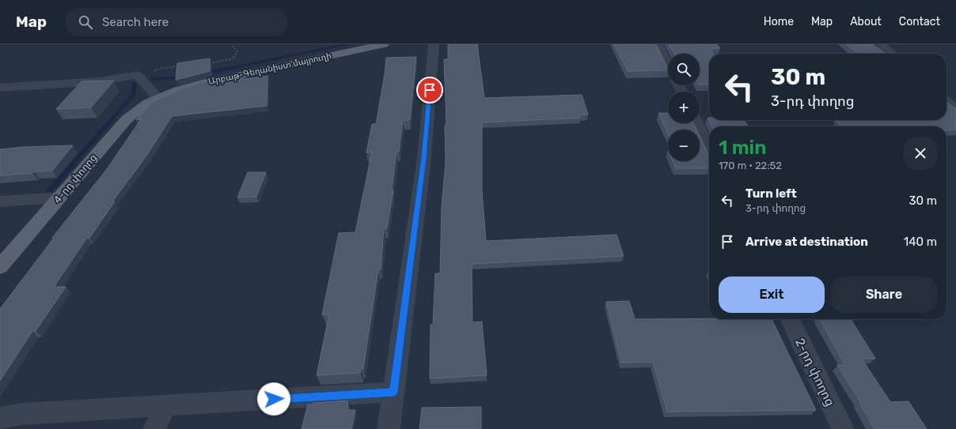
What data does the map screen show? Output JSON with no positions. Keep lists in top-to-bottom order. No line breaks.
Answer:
{"streets":{"main road":["Արբաթ-Գեղանիստ մայրուղի","4-րդ փողոց"],"street":["2-րդ փողոց"]},"crossings":[["Արբաթ-Գեղանիստ մայրուղի","4-րդ փողոց"]],"page":{"header":"Map","search":"Search here","nav":["Home","Map","About","Contact"],"map_buttons":["+","−"],"turn":["30 m","3-րդ փողոց"],"heading":["1 min","170 m · 22:52"],"list":[{"name":"Turn left","note":"3-րդ փողոց","value":"30 m"},{"name":"Arrive at destination","value":"140 m"}],"buttons":["Exit","Share"]}}
